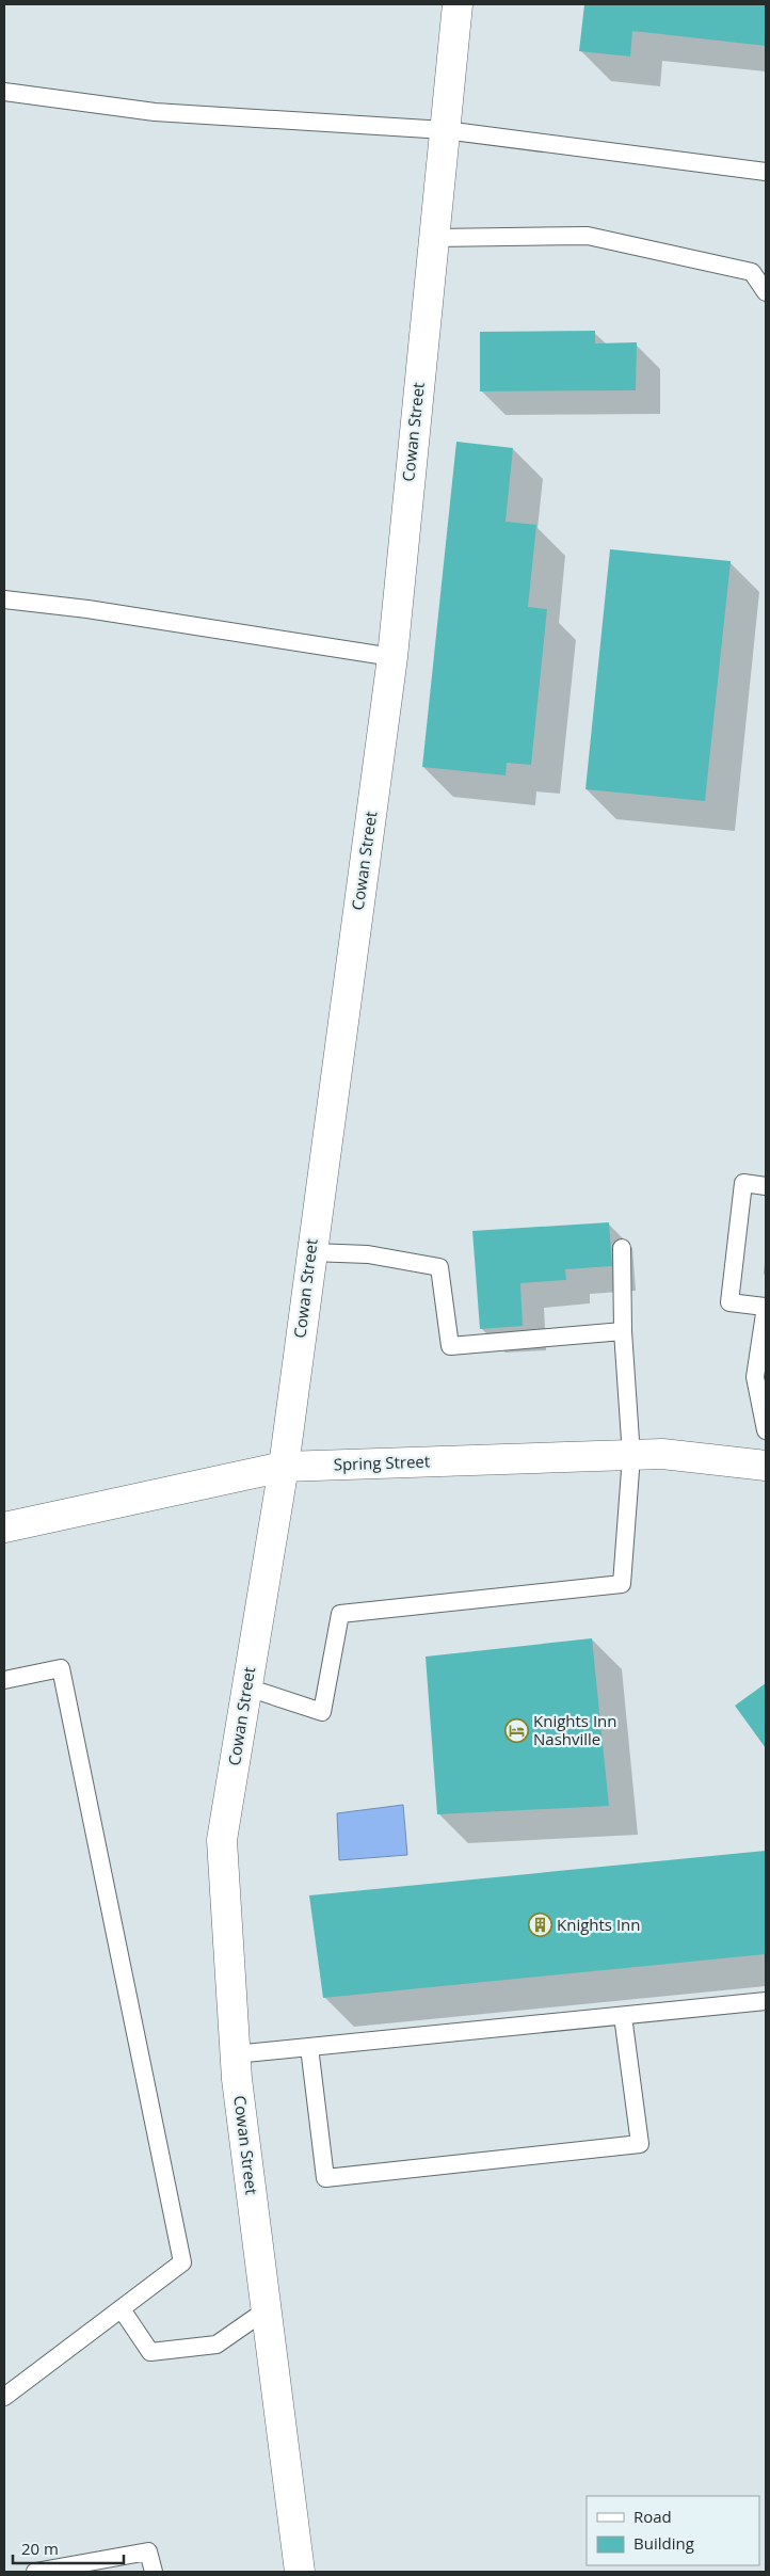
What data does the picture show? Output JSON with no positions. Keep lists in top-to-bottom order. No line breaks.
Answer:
{"streets":{"street":["Cowan Street","Spring Street"]},"crossings":[["Cowan Street","Spring Street"]],"places":{"hotel":["Knights Inn Nashville"],"building":["Knights Inn"]},"legend":["Road","Building"],"scale_bar":"20 m"}
